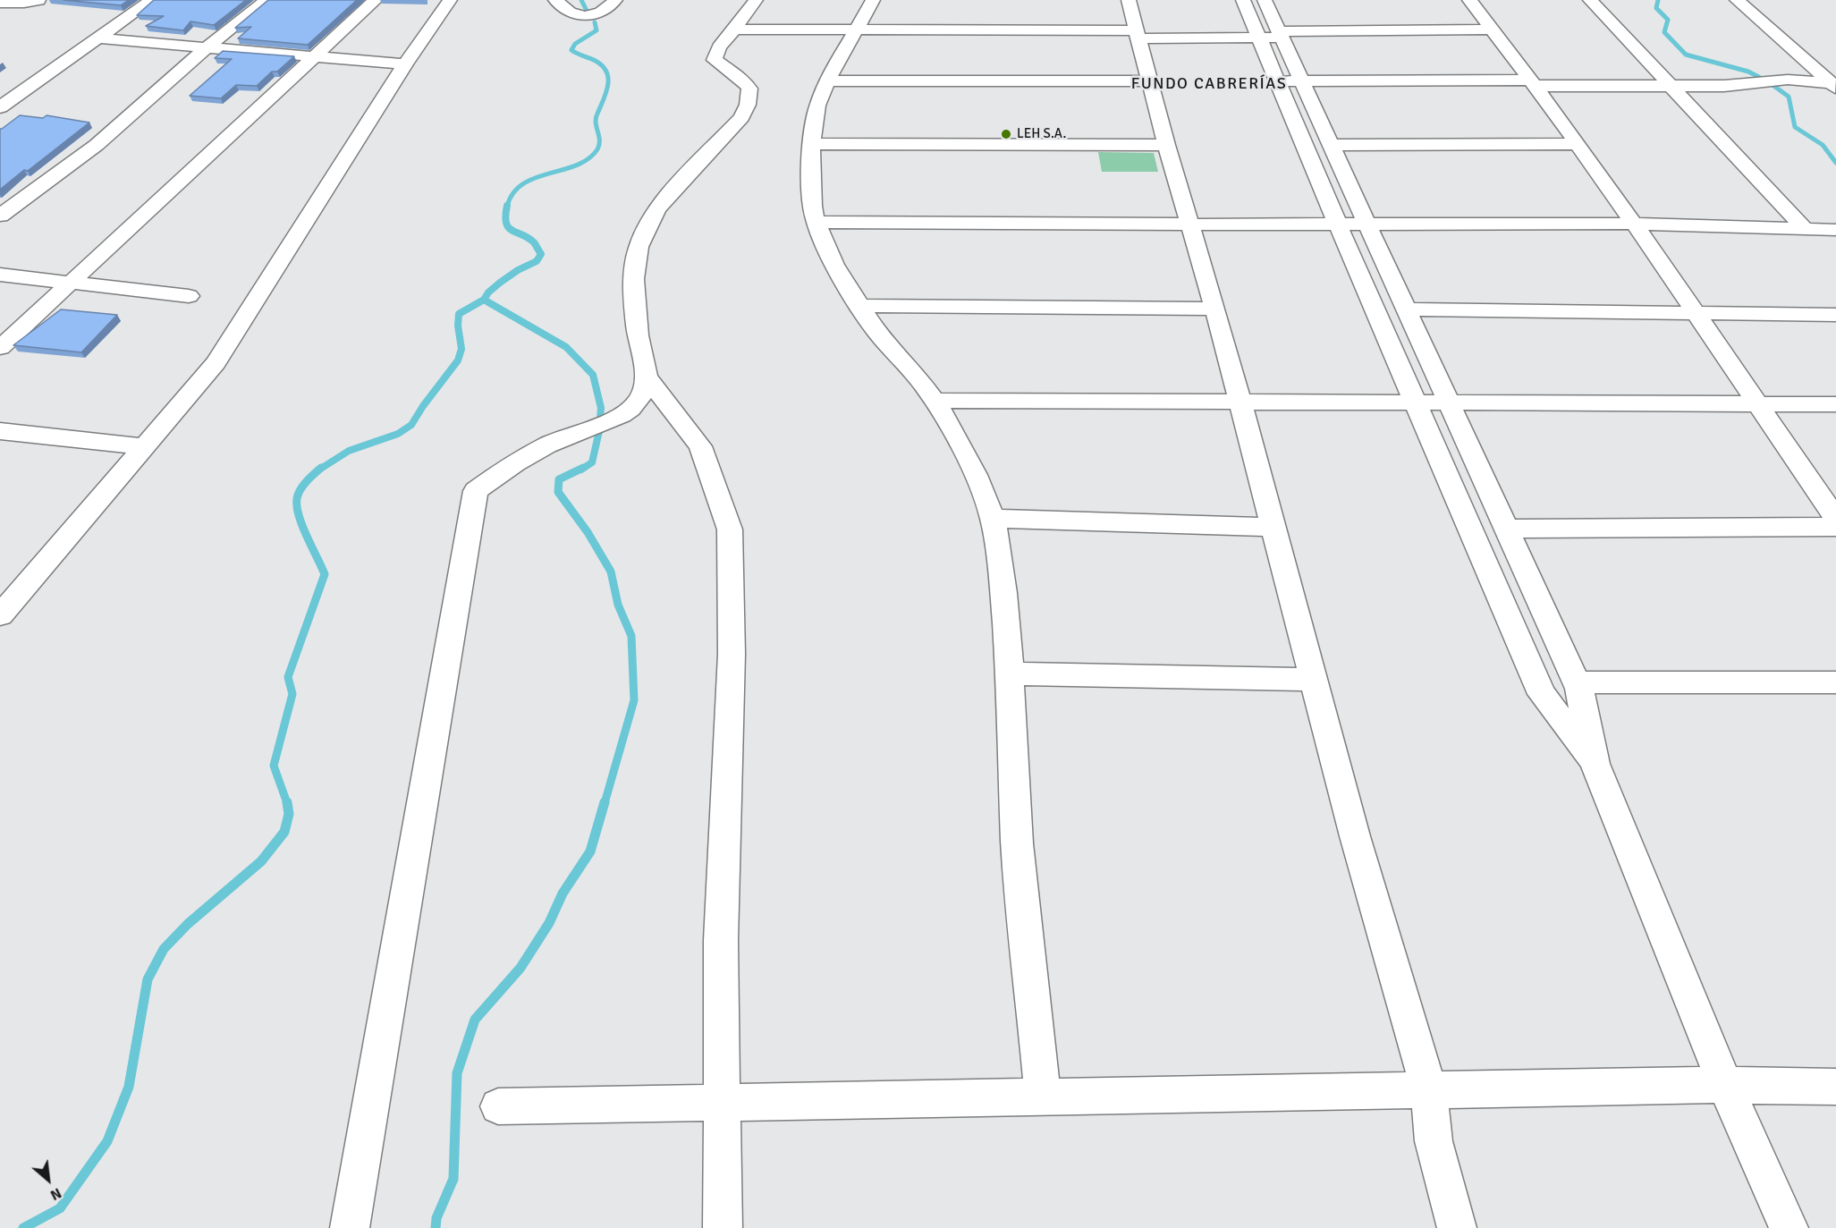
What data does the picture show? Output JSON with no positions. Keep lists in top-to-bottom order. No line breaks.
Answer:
{"districts":["FUNDO CABRERÍAS"],"places":["LEH S.A."],"north":"bottom right"}
